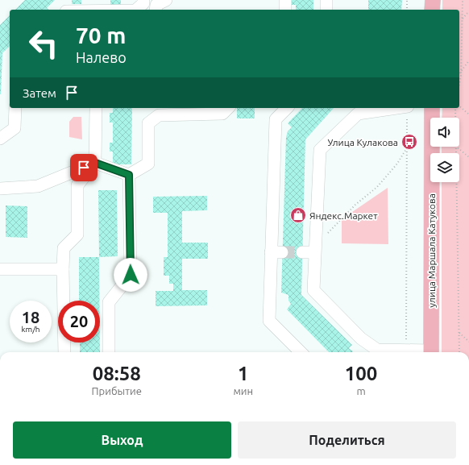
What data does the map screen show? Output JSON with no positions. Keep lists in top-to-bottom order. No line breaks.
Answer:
{"streets":{"main road":["улица Маршала Катукова"]},"places":{"bus stop":["Улица Кулакова"],"shop":["Яндекс.Маркет"]},"page":{"turn":["70 m","Налево"],"then":"Затем","speed":"18 km/h","limit":"20","eta":["08:58","Прибытие","1","мин","100","m"],"buttons":["Выход","Поделиться"]}}
